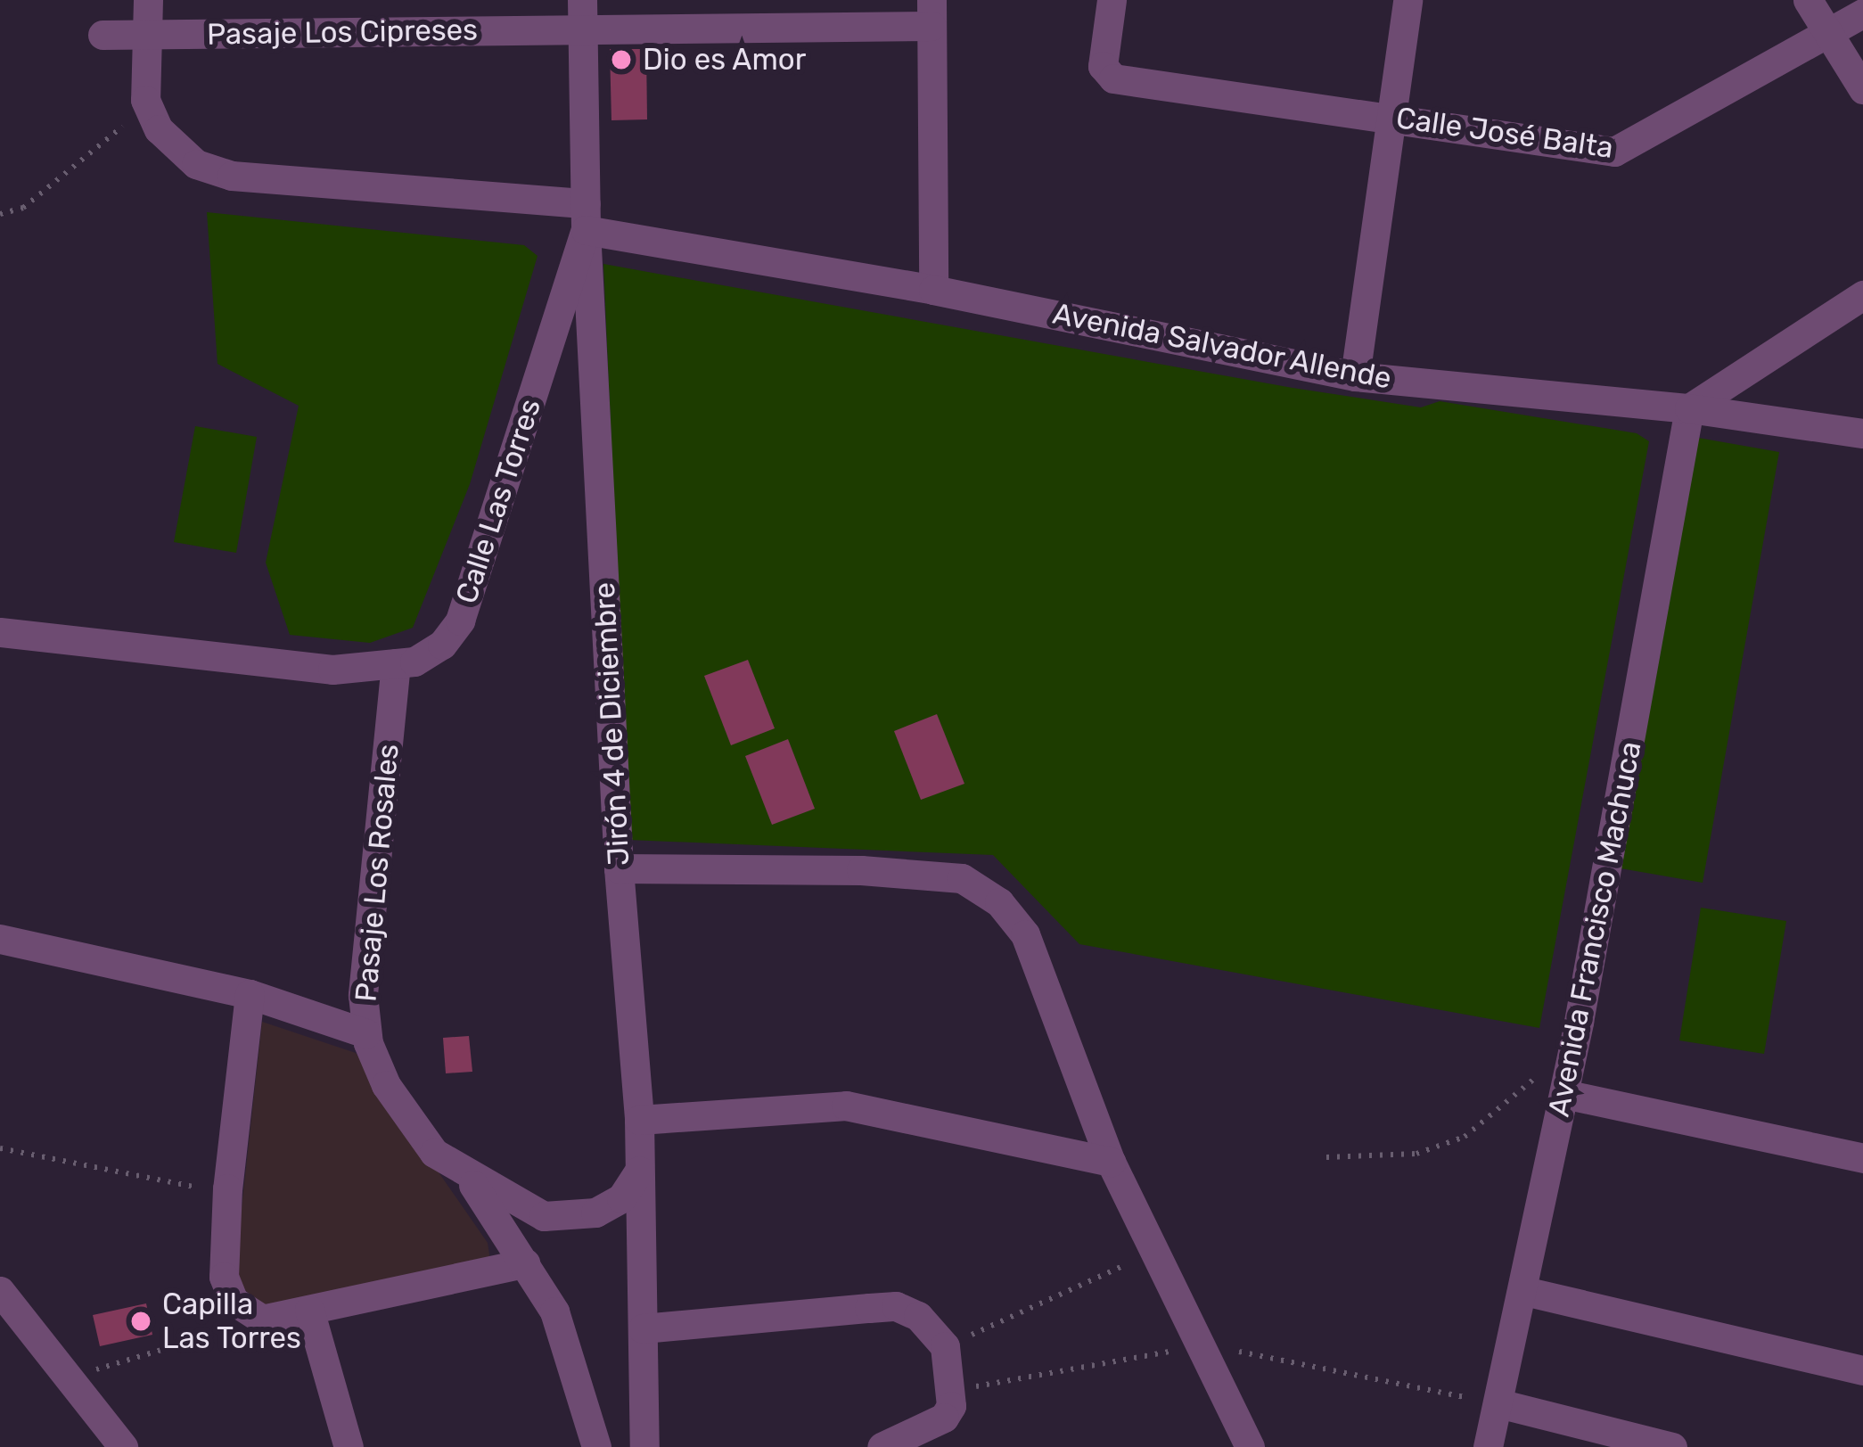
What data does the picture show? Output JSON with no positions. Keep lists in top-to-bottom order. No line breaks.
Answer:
{"streets":{"street":["Pasaje Los Cipreses","Calle José Balta","Avenida Salvador Allende","Calle Las Torres","Jirón 4 de Diciembre","Pasaje Los Rosales","Avenida Francisco Machuca"]},"crossings":[["Pasaje Los Cipreses","Jirón 4 de Diciembre"],["Avenida Salvador Allende","Calle Las Torres"],["Avenida Salvador Allende","Jirón 4 de Diciembre"],["Avenida Salvador Allende","Avenida Francisco Machuca"],["Calle Las Torres","Jirón 4 de Diciembre"],["Calle Las Torres","Pasaje Los Rosales"],["Jirón 4 de Diciembre","Pasaje Los Rosales"]],"places":["Dio es Amor","Capilla Las Torres"]}
